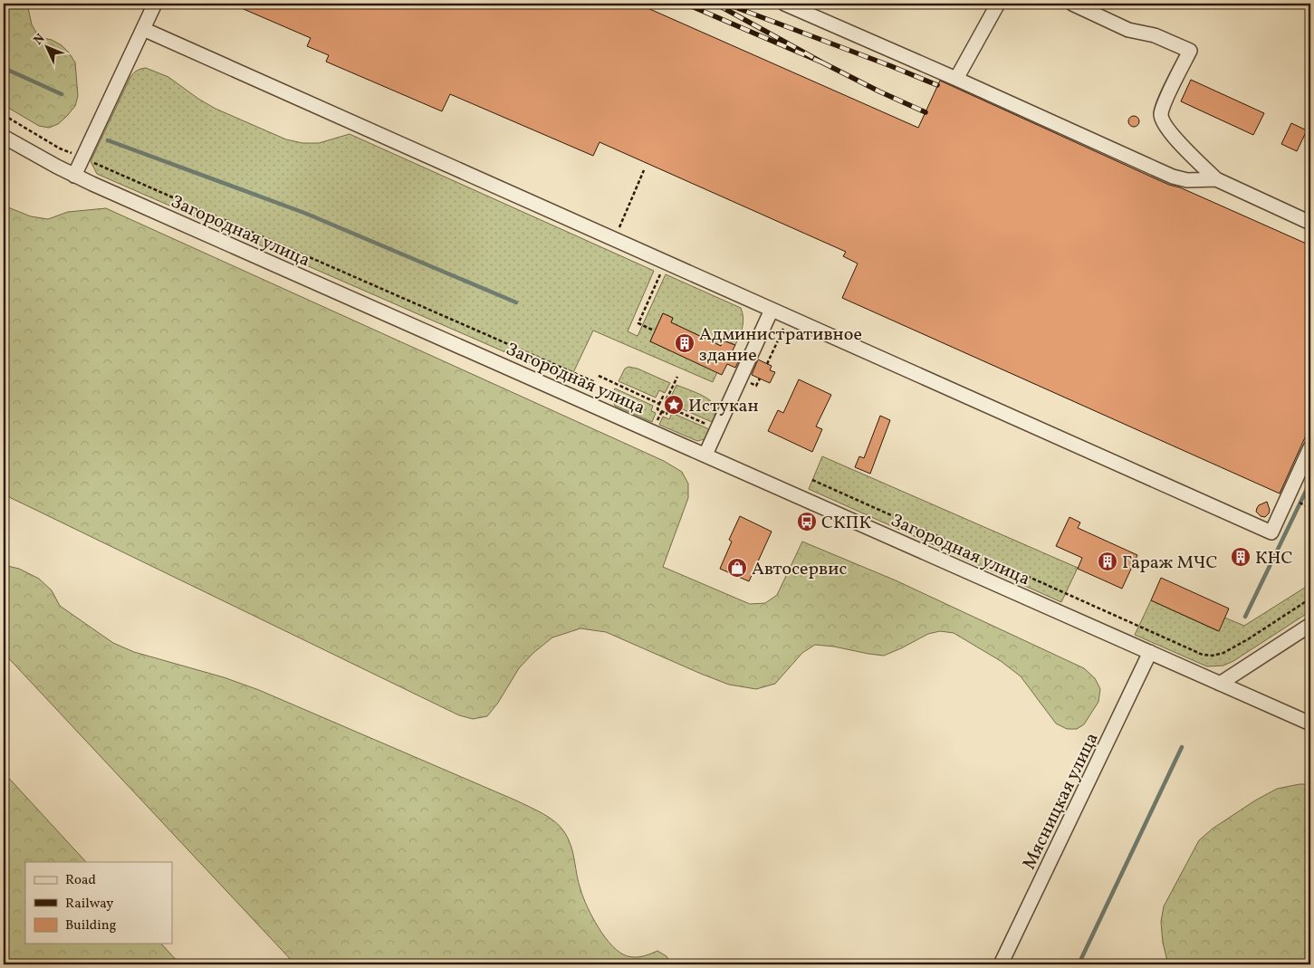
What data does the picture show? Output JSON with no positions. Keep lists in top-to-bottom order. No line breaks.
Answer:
{"streets":{"street":["Загородная улица","Мясницкая улица"]},"crossings":[["Загородная улица","Мясницкая улица"]],"places":{"building":["Административное здание","КНС","Гараж МЧС"],"place":["Истукан"],"bus stop":["СКПК"],"shop":["Автосервис"]},"legend":["Road","Railway","Building"],"north":"top left"}
